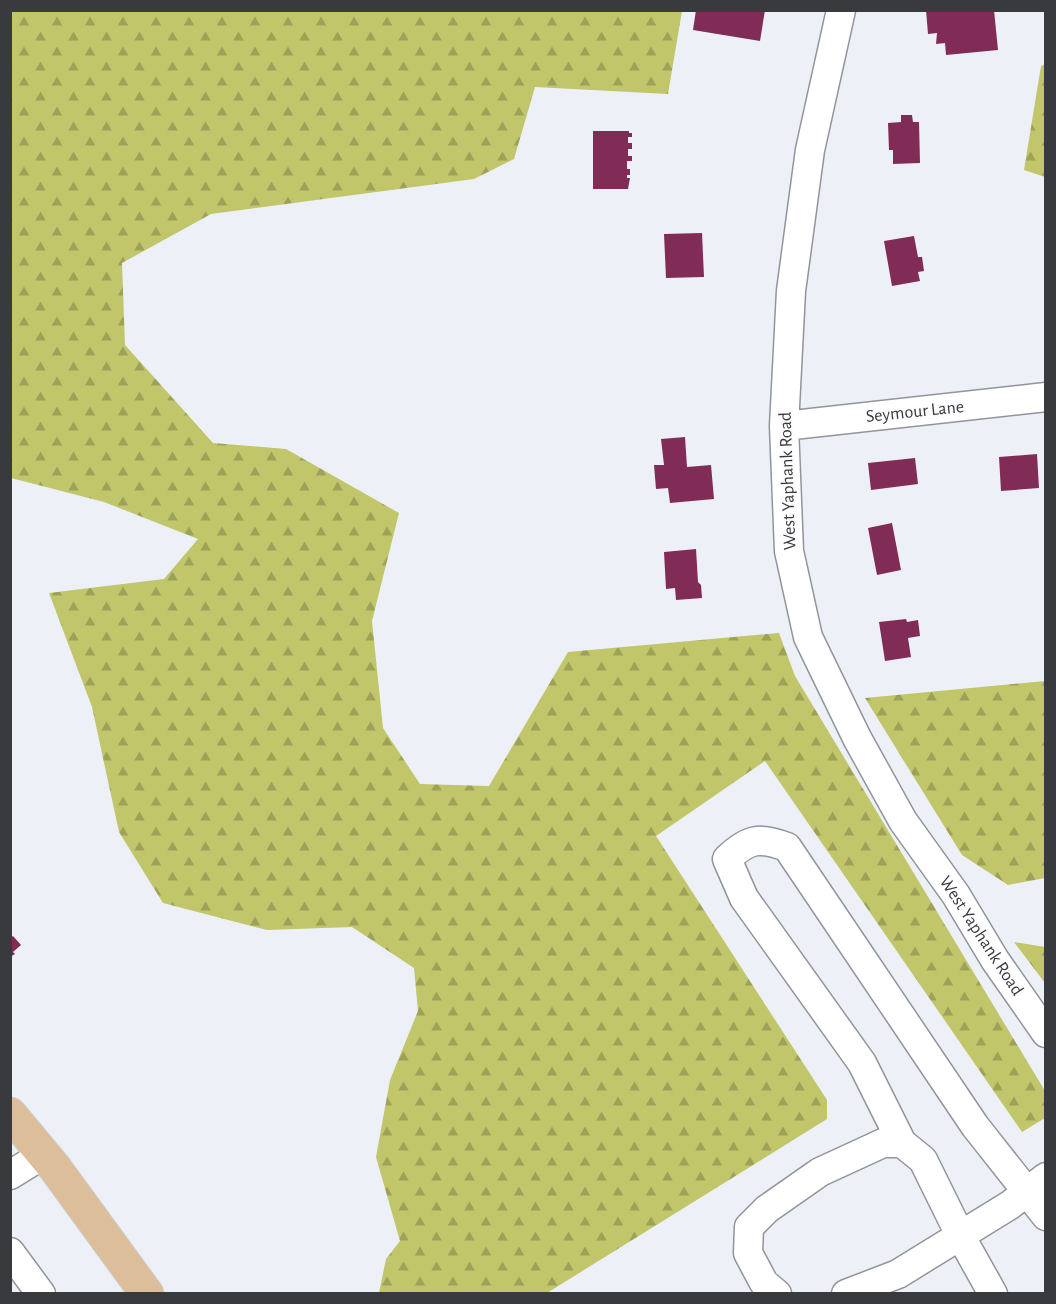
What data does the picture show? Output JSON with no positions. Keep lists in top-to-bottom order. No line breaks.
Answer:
{"streets":{"street":["Seymour Lane","West Yaphank Road"]},"crossings":[["Seymour Lane","West Yaphank Road"]]}
